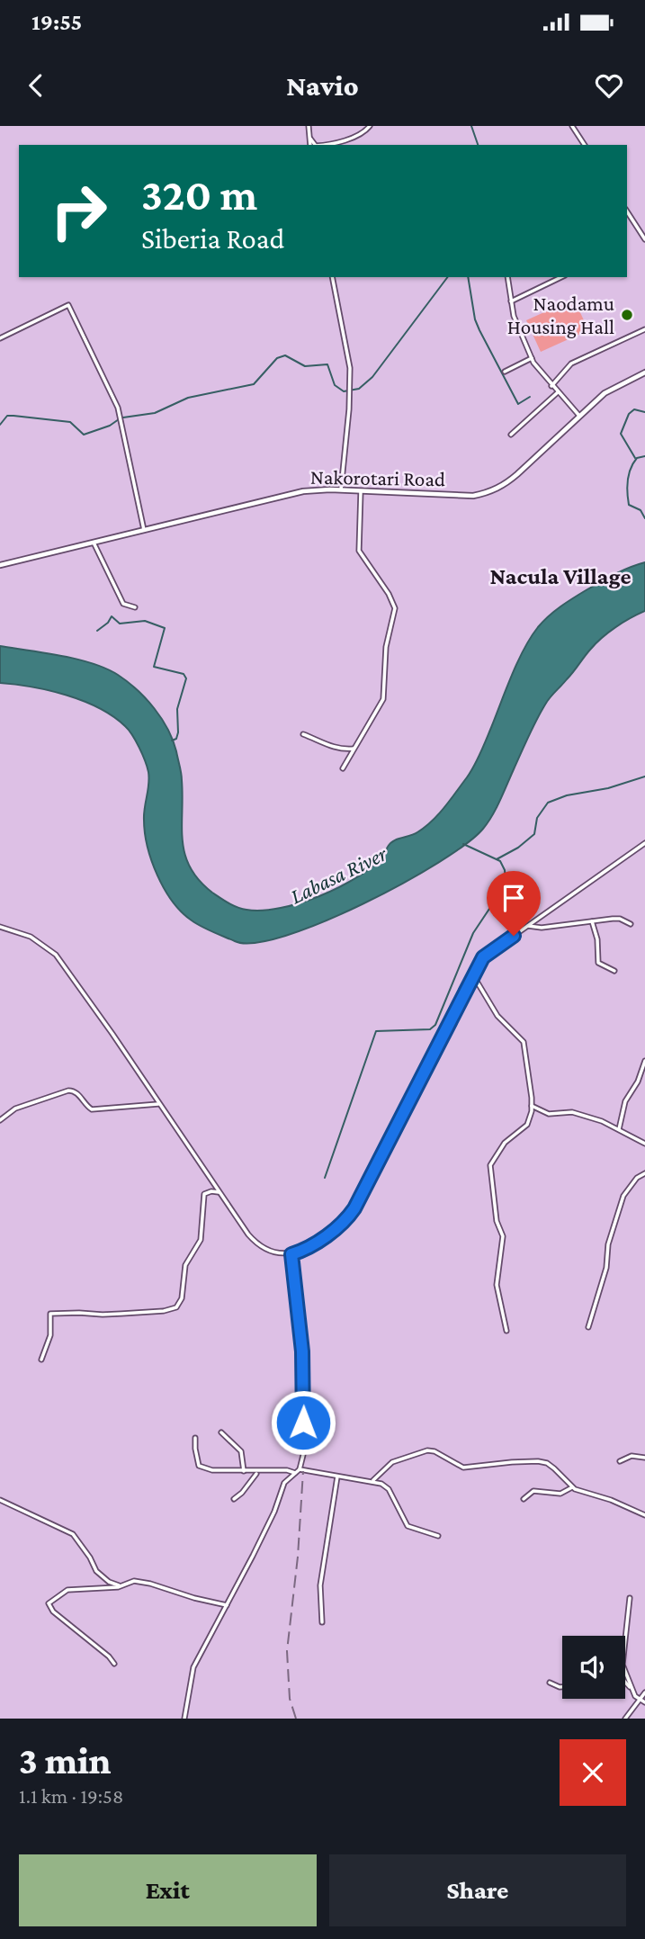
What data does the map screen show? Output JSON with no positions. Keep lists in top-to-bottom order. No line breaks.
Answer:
{"streets":{"street":["Nakorotari Road"]},"districts":["Nacula Village"],"water":["Labasa River"],"places":["Naodamu Housing Hall"],"page":{"status":"19:55","header":"Navio","turn":["320 m","Siberia Road"],"heading":["3 min","1.1 km · 19:58"],"buttons":["Exit","Share"]}}
